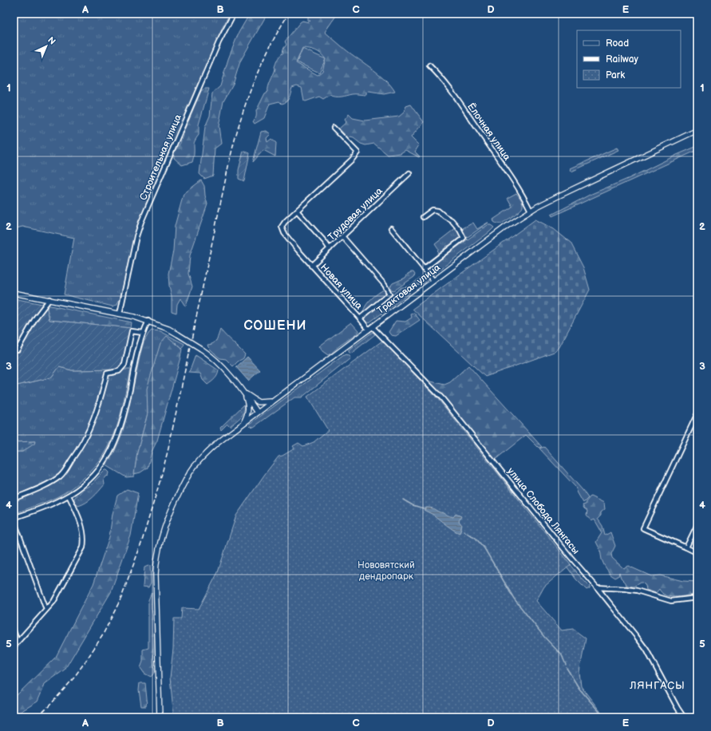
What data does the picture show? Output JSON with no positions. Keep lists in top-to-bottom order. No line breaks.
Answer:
{"streets":{"main road":["Трактовая улица"],"street":["Ёлочная улица","Строительная улица","Трудовая улица","Новая улица","улица Слобода Лянгасы"]},"crossings":[["Ёлочная улица","Трактовая улица"],["Трудовая улица","Новая улица"],["Новая улица","Трактовая улица"],["Новая улица","улица Слобода Лянгасы"],["Трактовая улица","улица Слобода Лянгасы"]],"districts":["СОШЕНИ","ЛЯНГАСЫ"],"parks":["Нововятский дендропарк"],"legend":["Road","Railway","Park"],"north":"top right","grid":{"columns":["A","B","C","D","E"],"rows":["1","2","3","4","5"]}}
